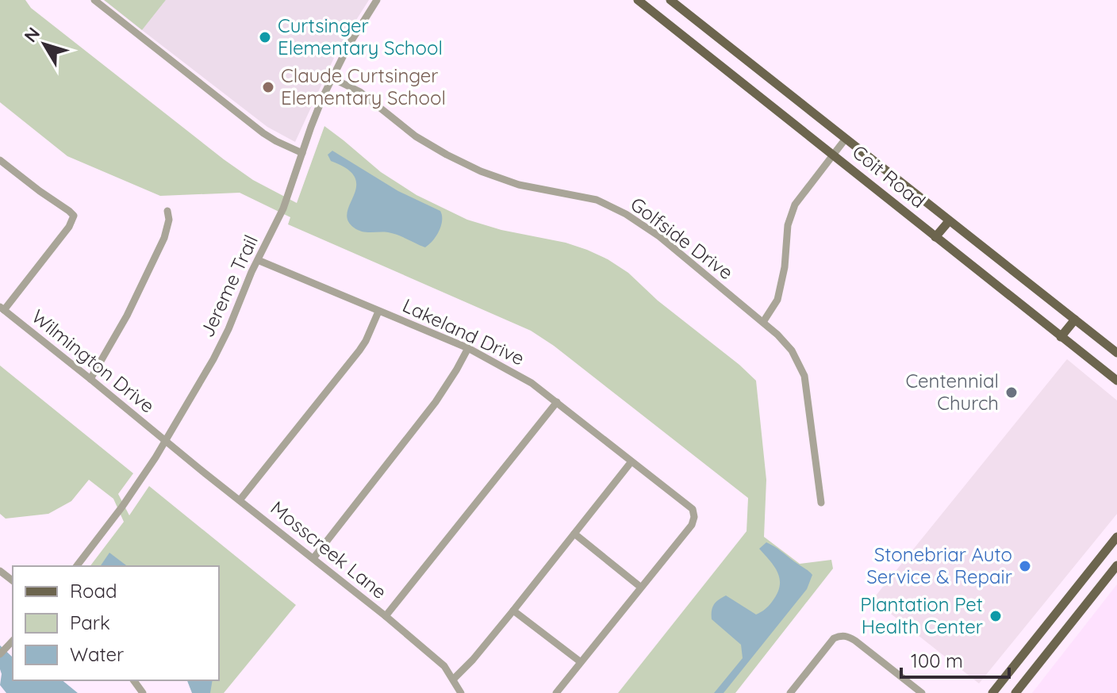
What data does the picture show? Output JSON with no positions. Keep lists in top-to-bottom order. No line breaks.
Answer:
{"streets":{"main road":["Coit Road"],"street":["Golfside Drive","Jereme Trail","Lakeland Drive","Wilmington Drive","Mosscreek Lane"]},"crossings":[["Golfside Drive","Jereme Trail"],["Jereme Trail","Lakeland Drive"],["Jereme Trail","Wilmington Drive"],["Jereme Trail","Mosscreek Lane"],["Wilmington Drive","Mosscreek Lane"]],"places":["Curtsinger Elementary School","Claude Curtsinger Elementary School","Centennial Church","Stonebriar Auto Service & Repair","Plantation Pet Health Center"],"legend":["Road","Park","Water"],"scale_bar":"100 m","north":"top left"}
